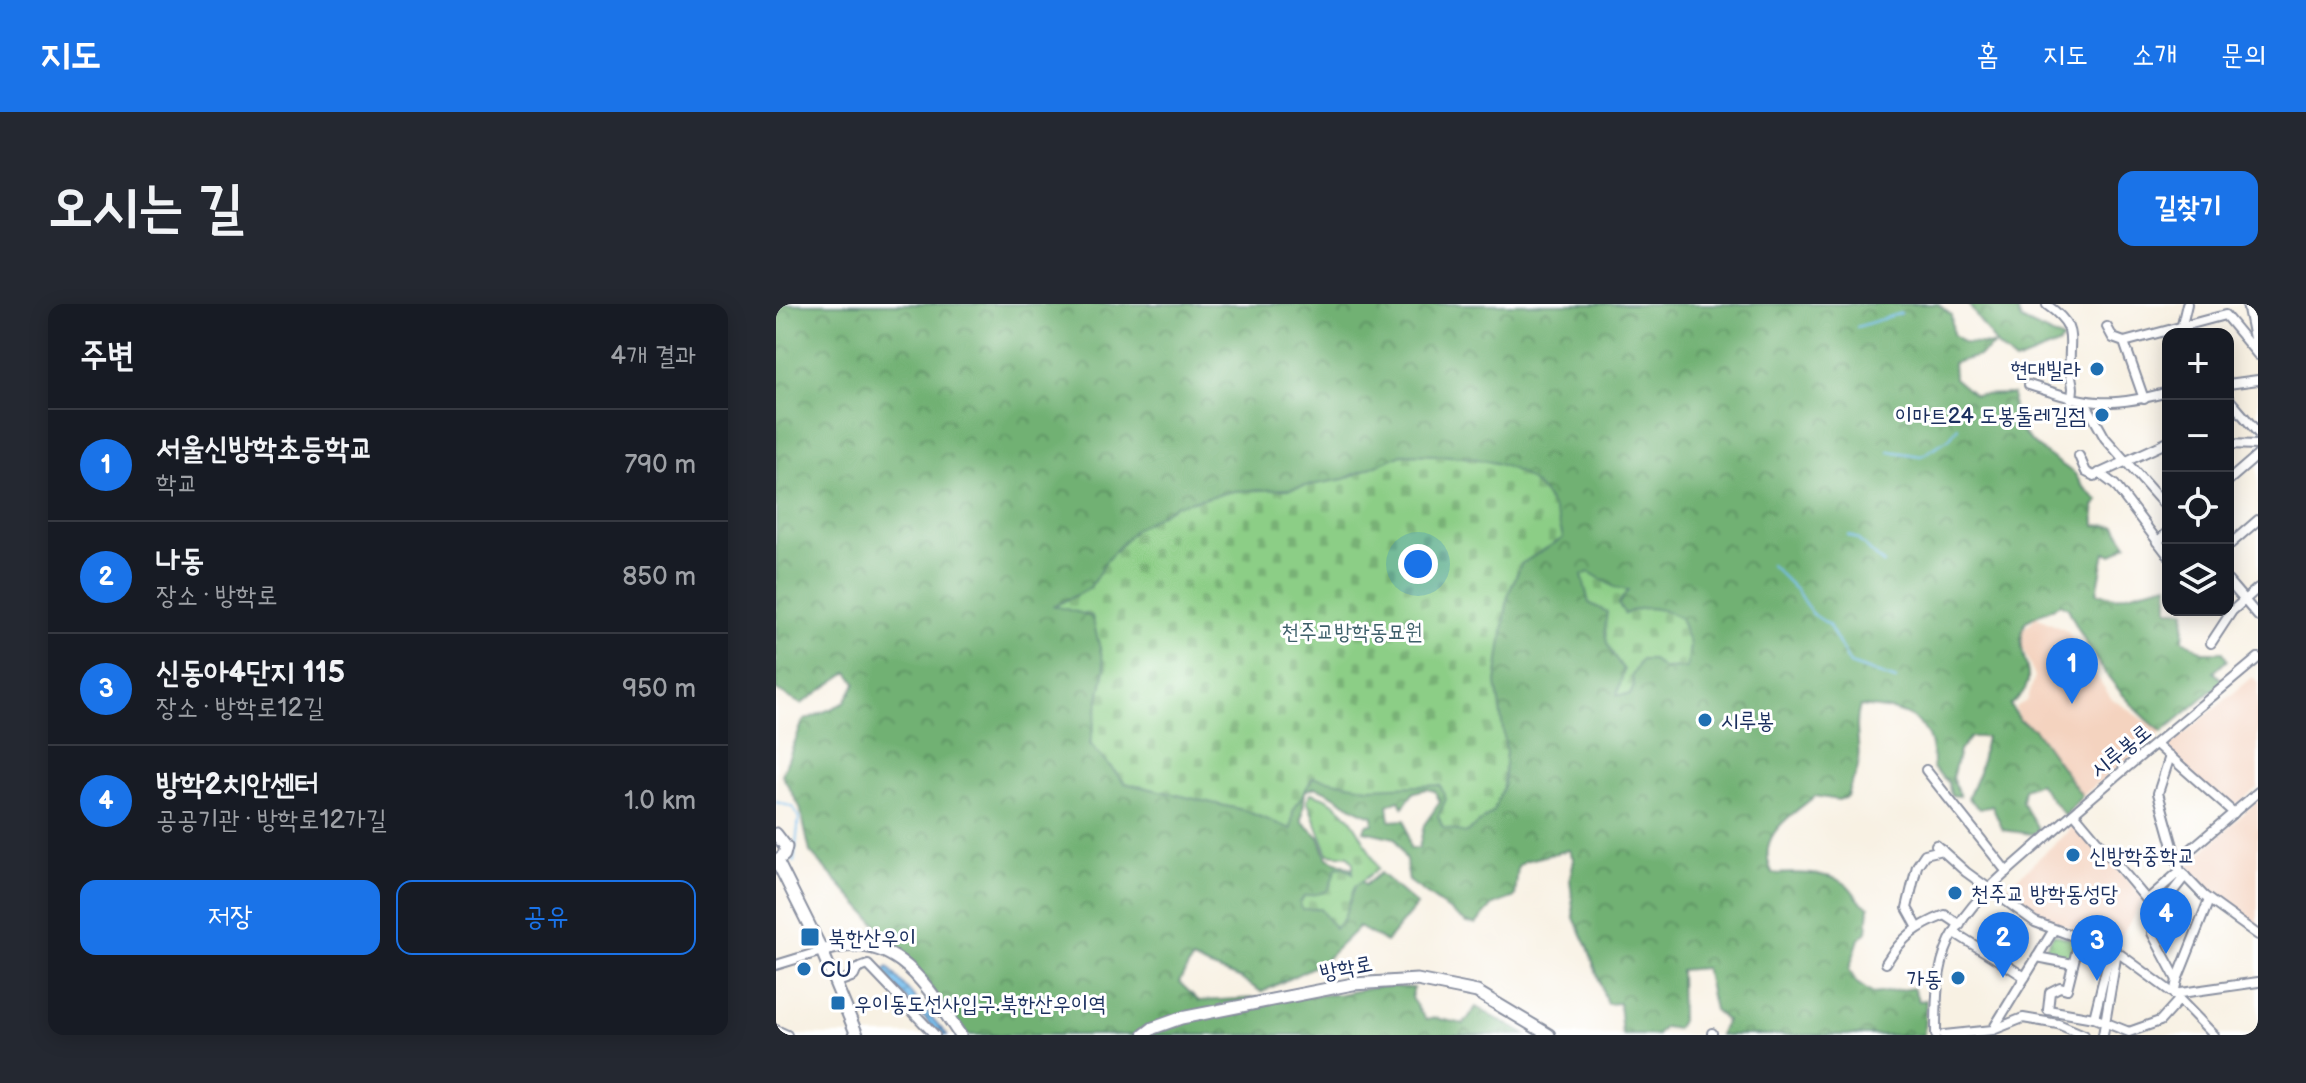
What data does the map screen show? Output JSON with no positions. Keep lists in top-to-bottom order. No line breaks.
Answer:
{"streets":{"main road":["방학로"],"street":["시루봉로"]},"parks":["천주교방학동묘원"],"places":{"other":["현대빌라","이마트24 도봉둘레길점","시루봉","신방학중학교","천주교 방학동성당","CU","가동"],"transit":["북한산우이","우이동도선사입구.북한산우이역"]},"page":{"header":"지도","nav":["홈","지도","소개","문의"],"buttons":["길찾기",["저장","공유"]],"title":"오시는 길","heading":["주변","4개 결과"],"map_buttons":["+","−"],"list":[{"mark":"1","name":"서울신방학초등학교","note":"학교","value":"790 m"},{"mark":"2","name":"나동","note":"장소 · 방학로","value":"850 m"},{"mark":"3","name":"신동아4단지 115","note":"장소 · 방학로12길","value":"950 m"},{"mark":"4","name":"방학2치안센터","note":"공공기관 · 방학로12가길","value":"1.0 km"}],"pins":["1","4","2","3"]}}
